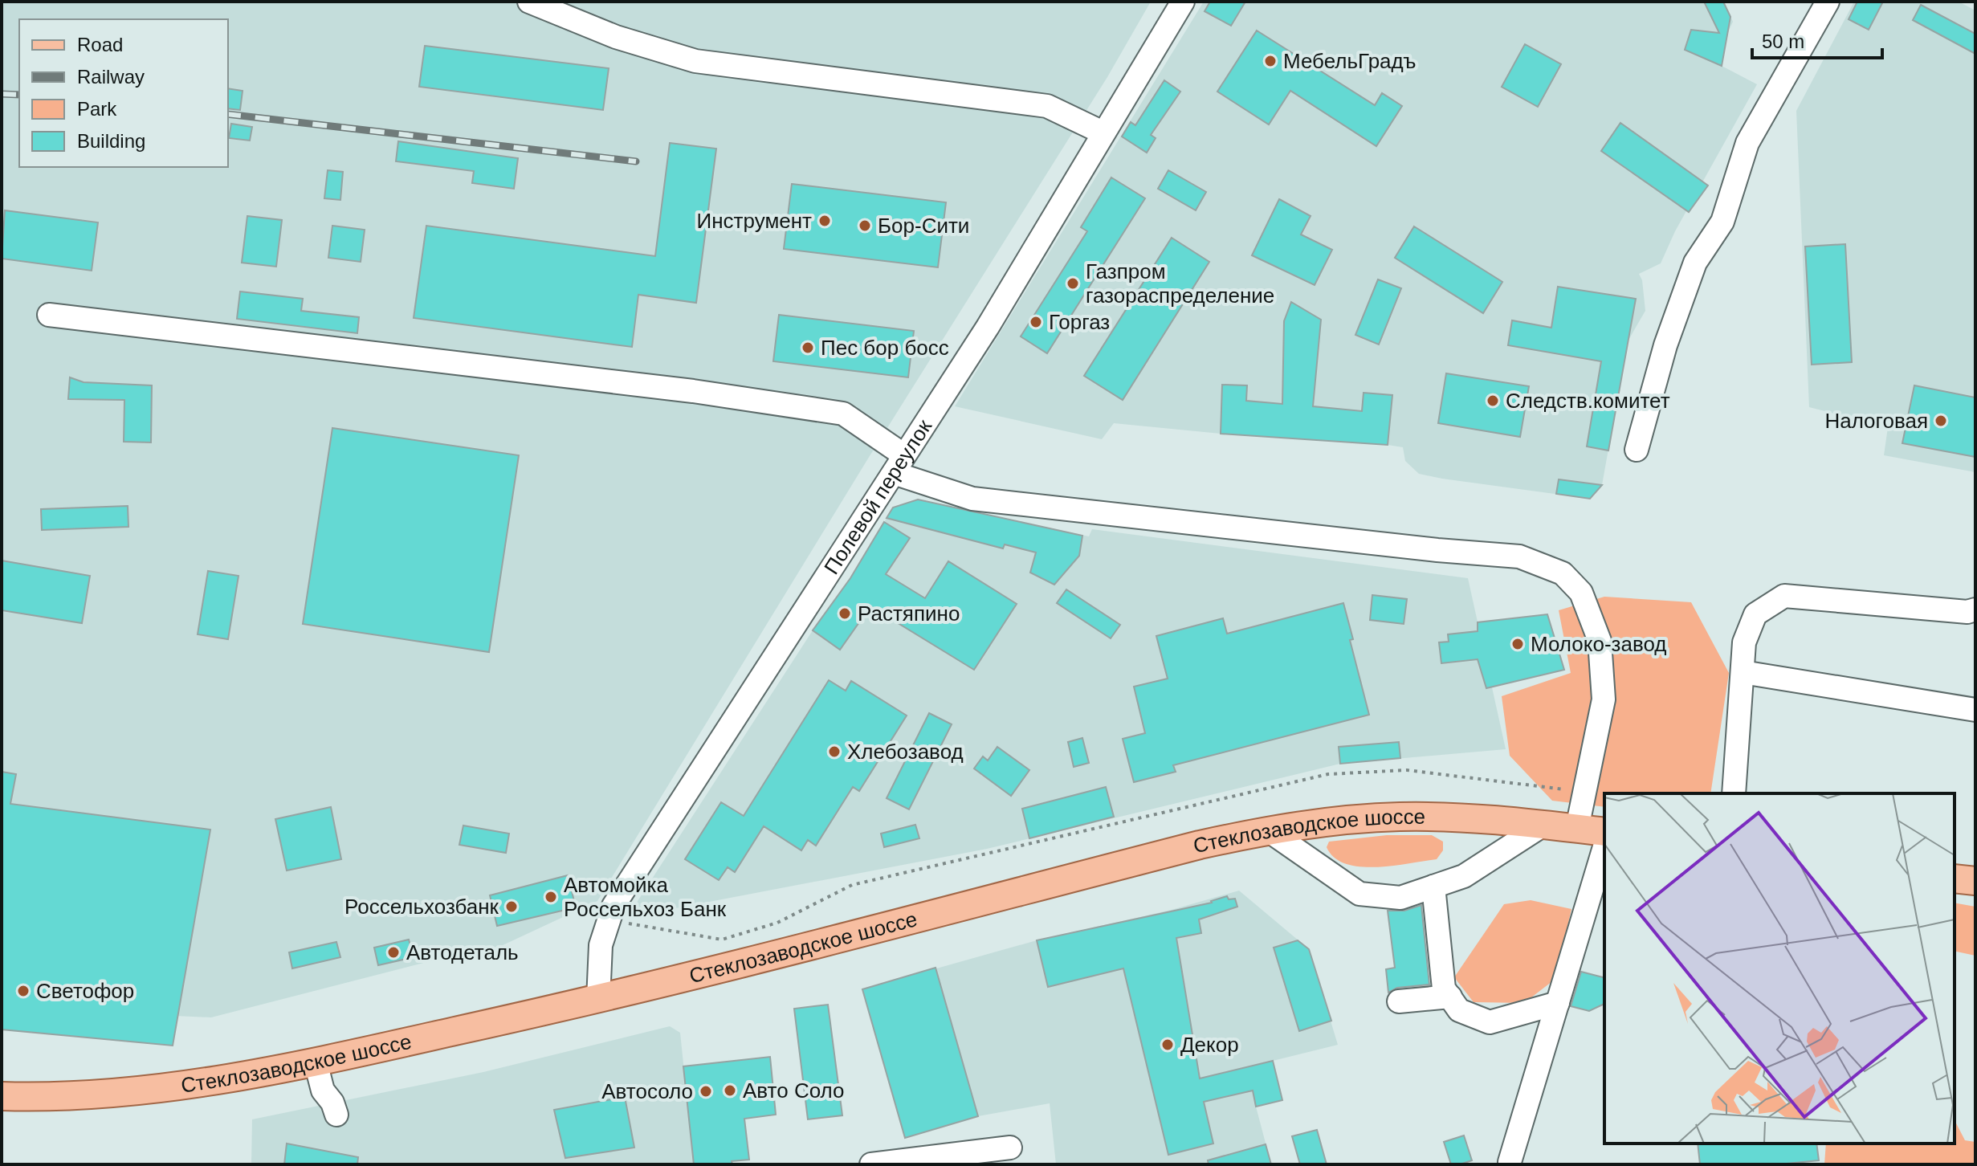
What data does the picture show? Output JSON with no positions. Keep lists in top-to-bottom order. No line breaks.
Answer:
{"streets":{"main road":["Стеклозаводское шоссе"],"street":["Полевой переулок"]},"crossings":[["Полевой переулок","Стеклозаводское шоссе"]],"places":["МебельГрадъ","Инструмент","Бор-Сити","Газпром газораспределение","Горгаз","Пес бор босс","Следств.комитет","Налоговая","Растяпино","Молоко-завод","Хлебозавод","Автомойка Россельхоз Банк","Россельхозбанк","Автодеталь","Светофор","Декор","Авто Соло","Автосоло"],"legend":["Road","Railway","Park","Building"],"scale_bar":"50 m"}
